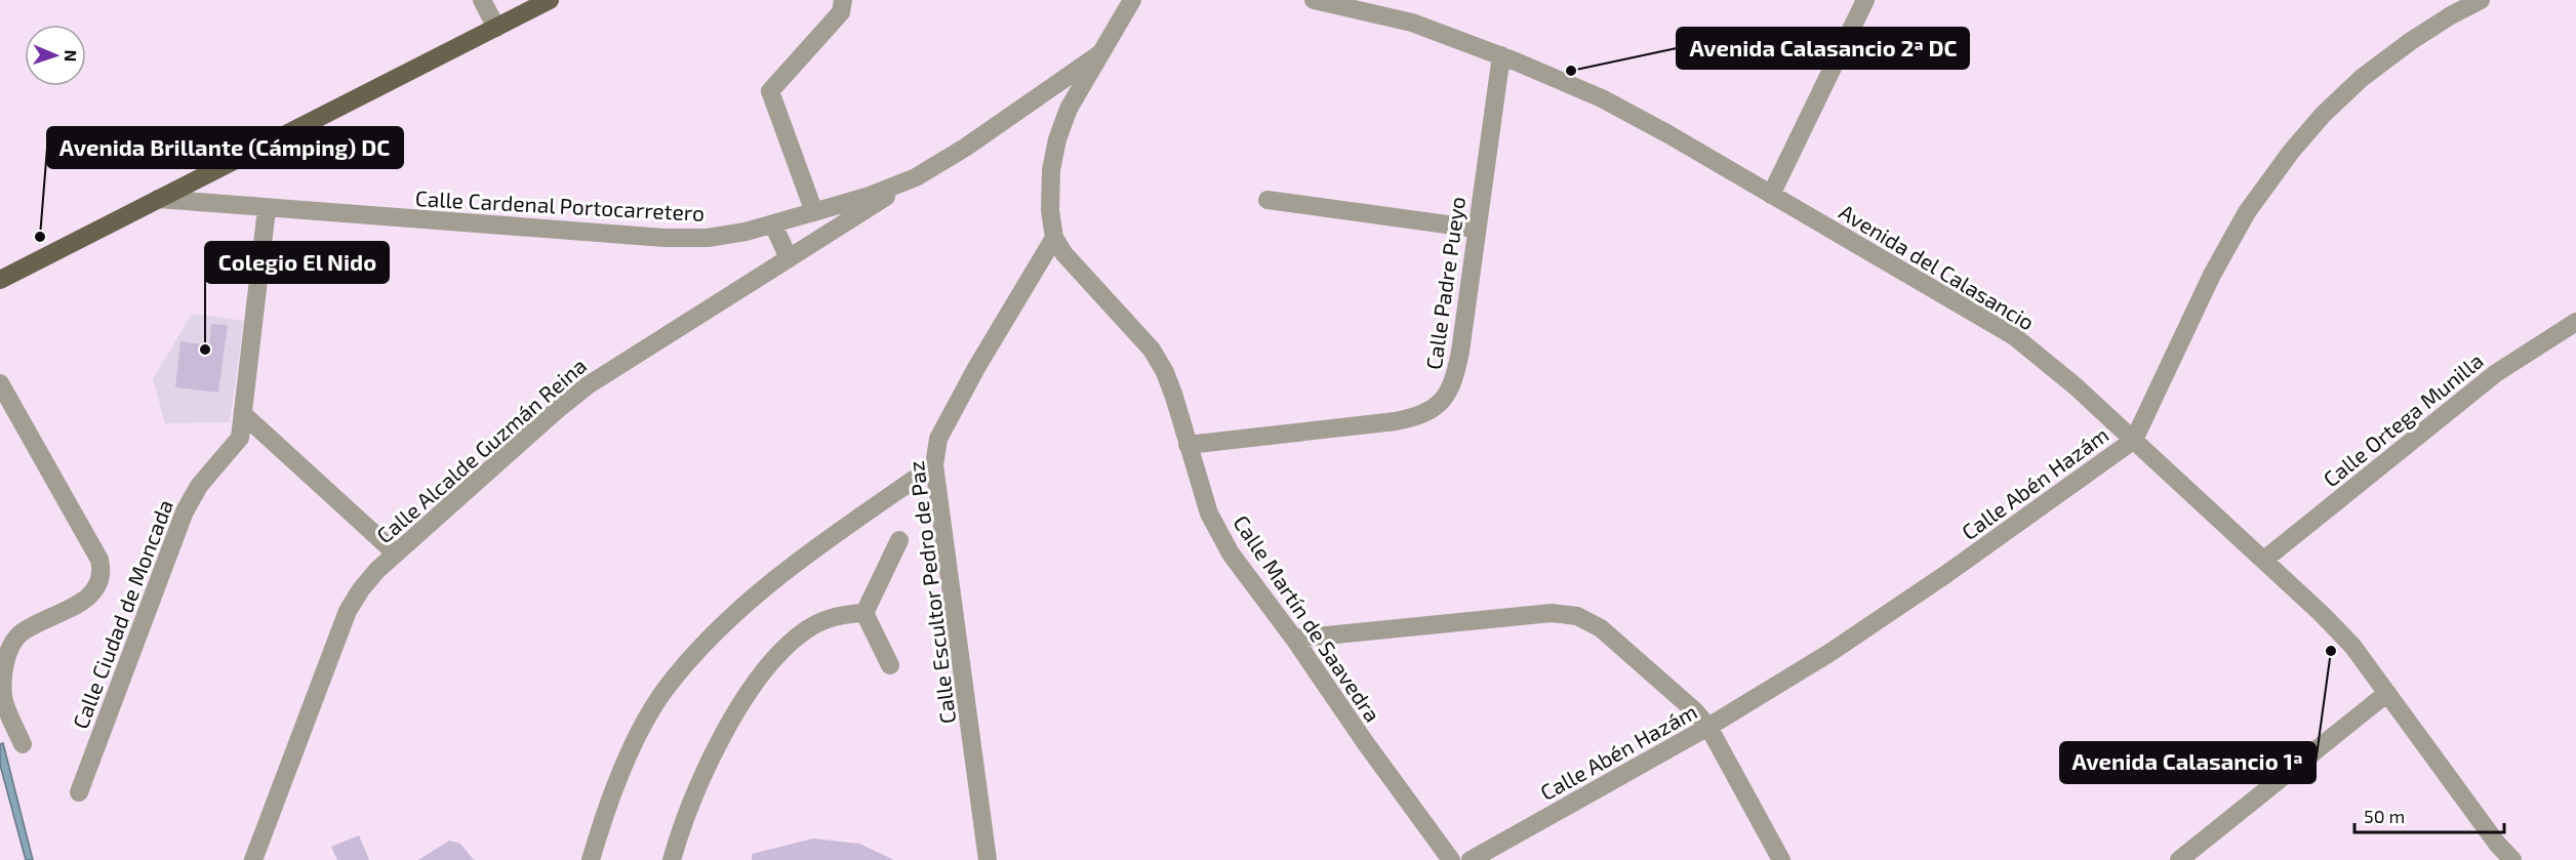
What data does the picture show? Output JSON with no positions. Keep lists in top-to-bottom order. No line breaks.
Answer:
{"streets":{"street":["Calle Cardenal Portocarretero","Avenida del Calasancio","Calle Padre Pueyo","Calle Ortega Munilla","Calle Alcalde Guzmán Reina","Calle Abén Hazám","Calle Escultor Pedro de Paz","Calle Ciudad de Moncada","Calle Martín de Saavedra"]},"crossings":[["Calle Cardenal Portocarretero","Calle Alcalde Guzmán Reina"],["Calle Cardenal Portocarretero","Calle Ciudad de Moncada"],["Avenida del Calasancio","Calle Padre Pueyo"],["Avenida del Calasancio","Calle Ortega Munilla"],["Avenida del Calasancio","Calle Abén Hazám"],["Calle Padre Pueyo","Calle Martín de Saavedra"],["Calle Escultor Pedro de Paz","Calle Martín de Saavedra"]],"places":["Avenida Calasancio 2ª DC","Avenida Brillante (Cámping) DC","Colegio El Nido","Avenida Calasancio 1ª"],"scale_bar":"50 m","north":"right"}
